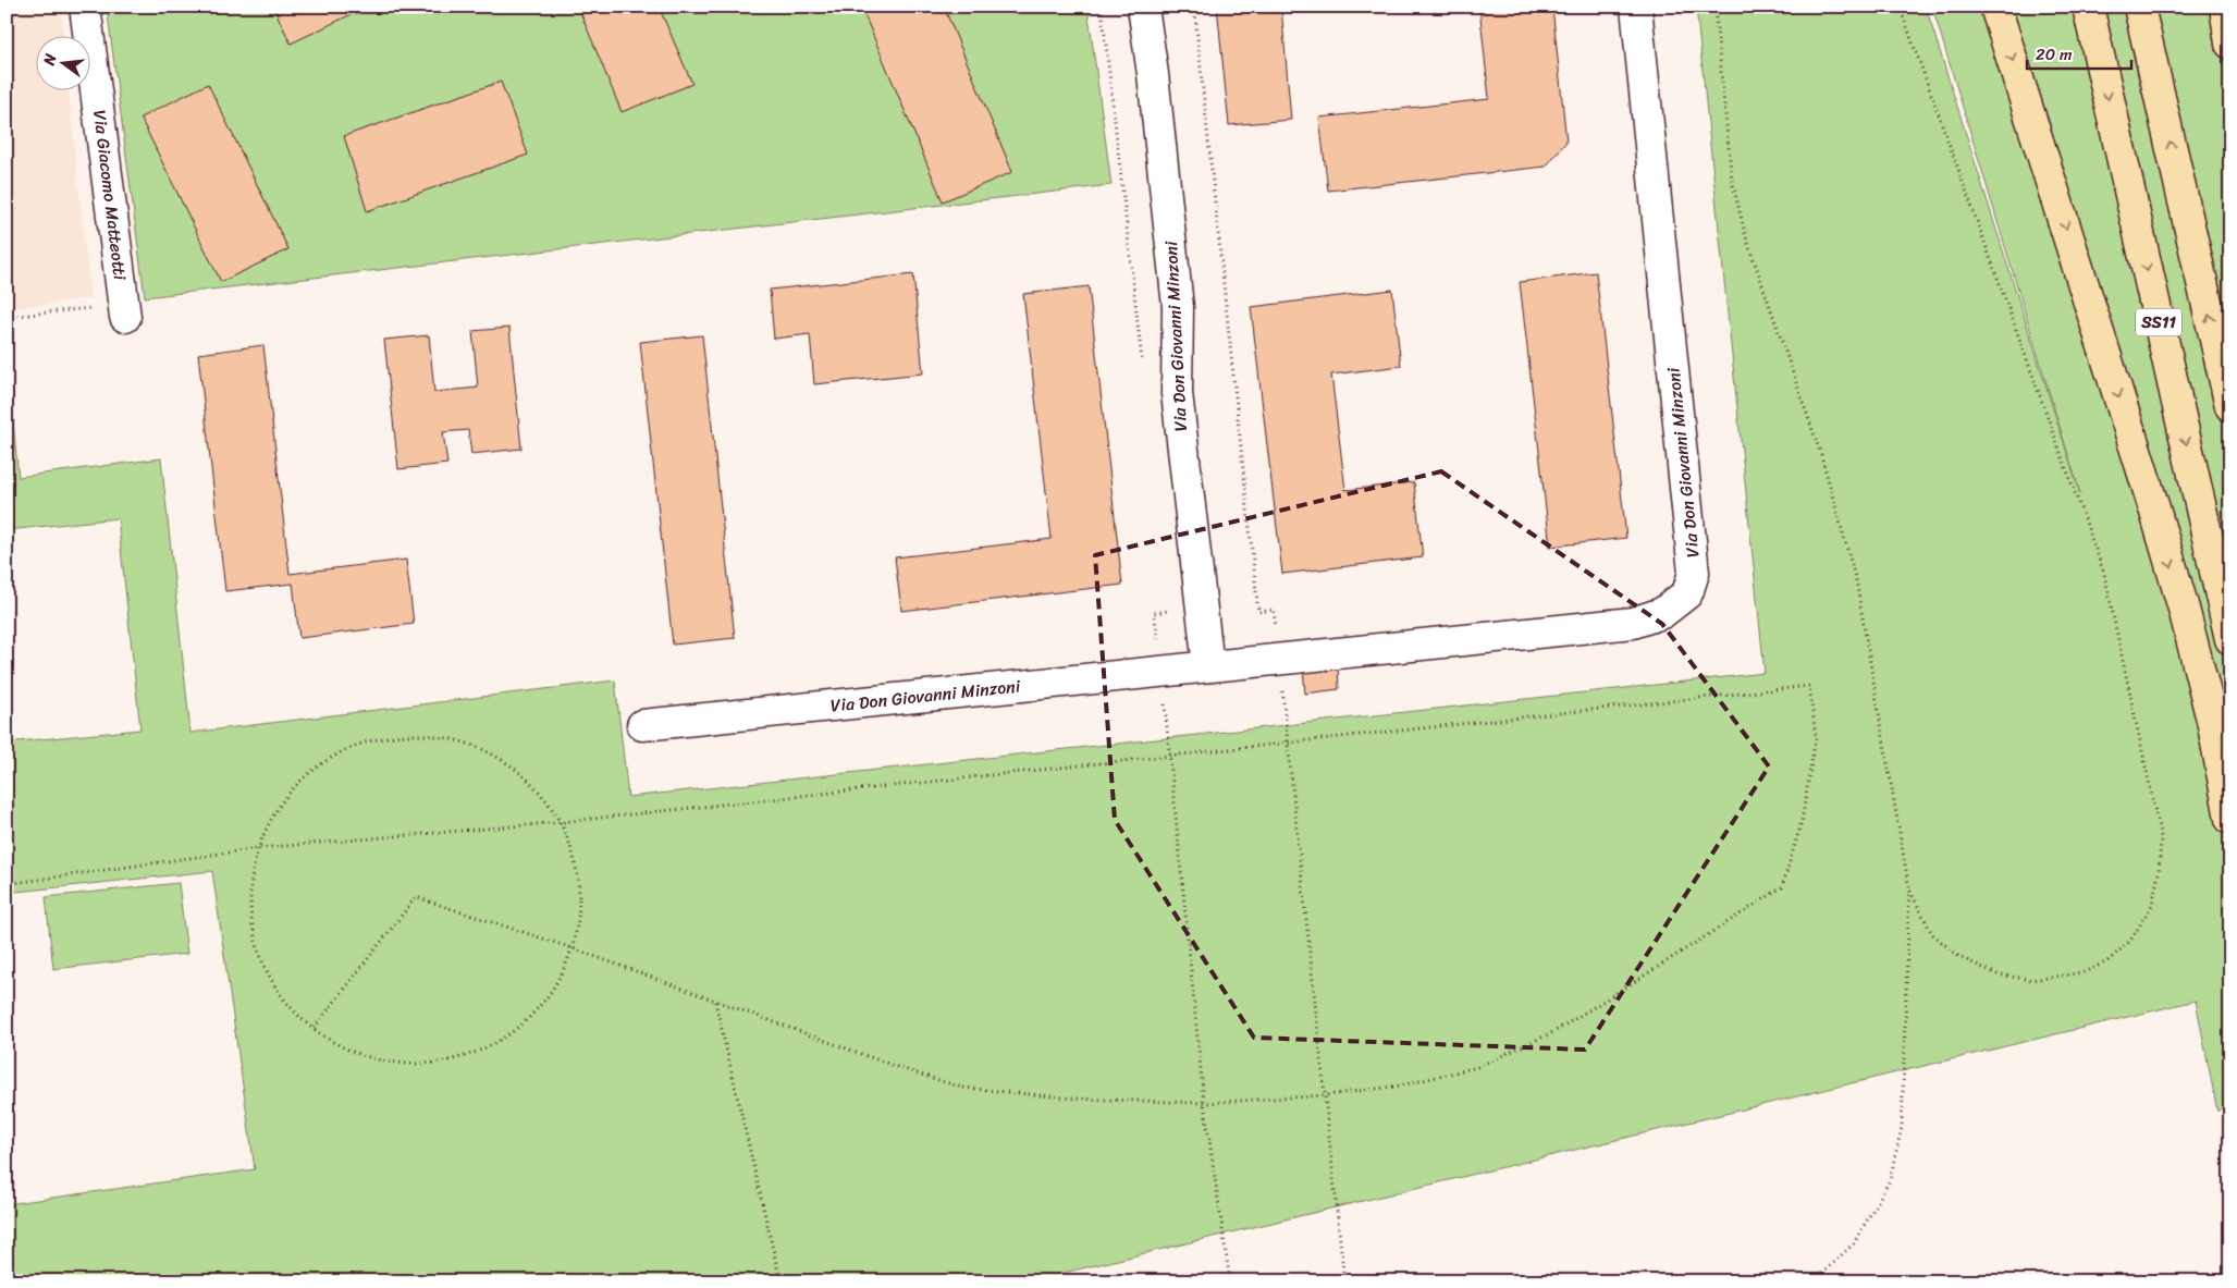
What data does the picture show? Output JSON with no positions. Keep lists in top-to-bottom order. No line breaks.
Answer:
{"streets":{"main road":["SS11"],"street":["Via Giacomo Matteotti","Via Don Giovanni Minzoni"]},"scale_bar":"20 m","north":"left"}
